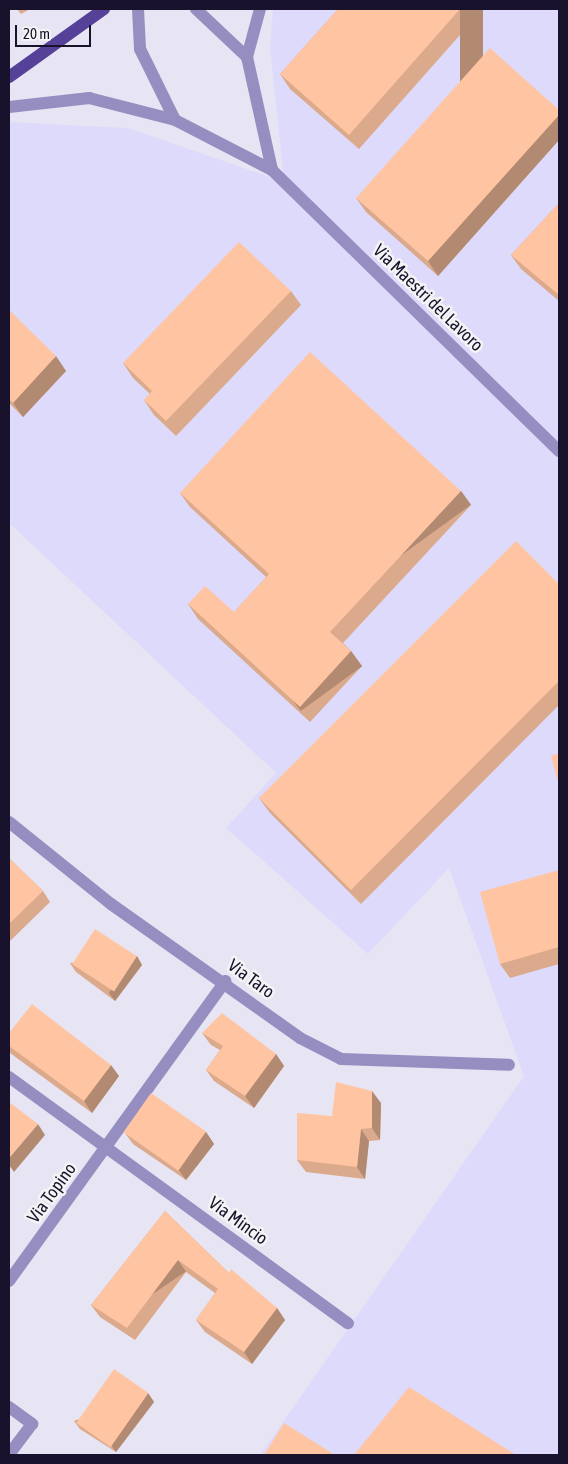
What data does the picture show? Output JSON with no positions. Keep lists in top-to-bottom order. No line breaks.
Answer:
{"streets":{"street":["Via Maestri del Lavoro","Via Taro","Via Topino","Via Mincio"]},"crossings":[["Via Topino","Via Mincio"]],"scale_bar":"20 m"}
